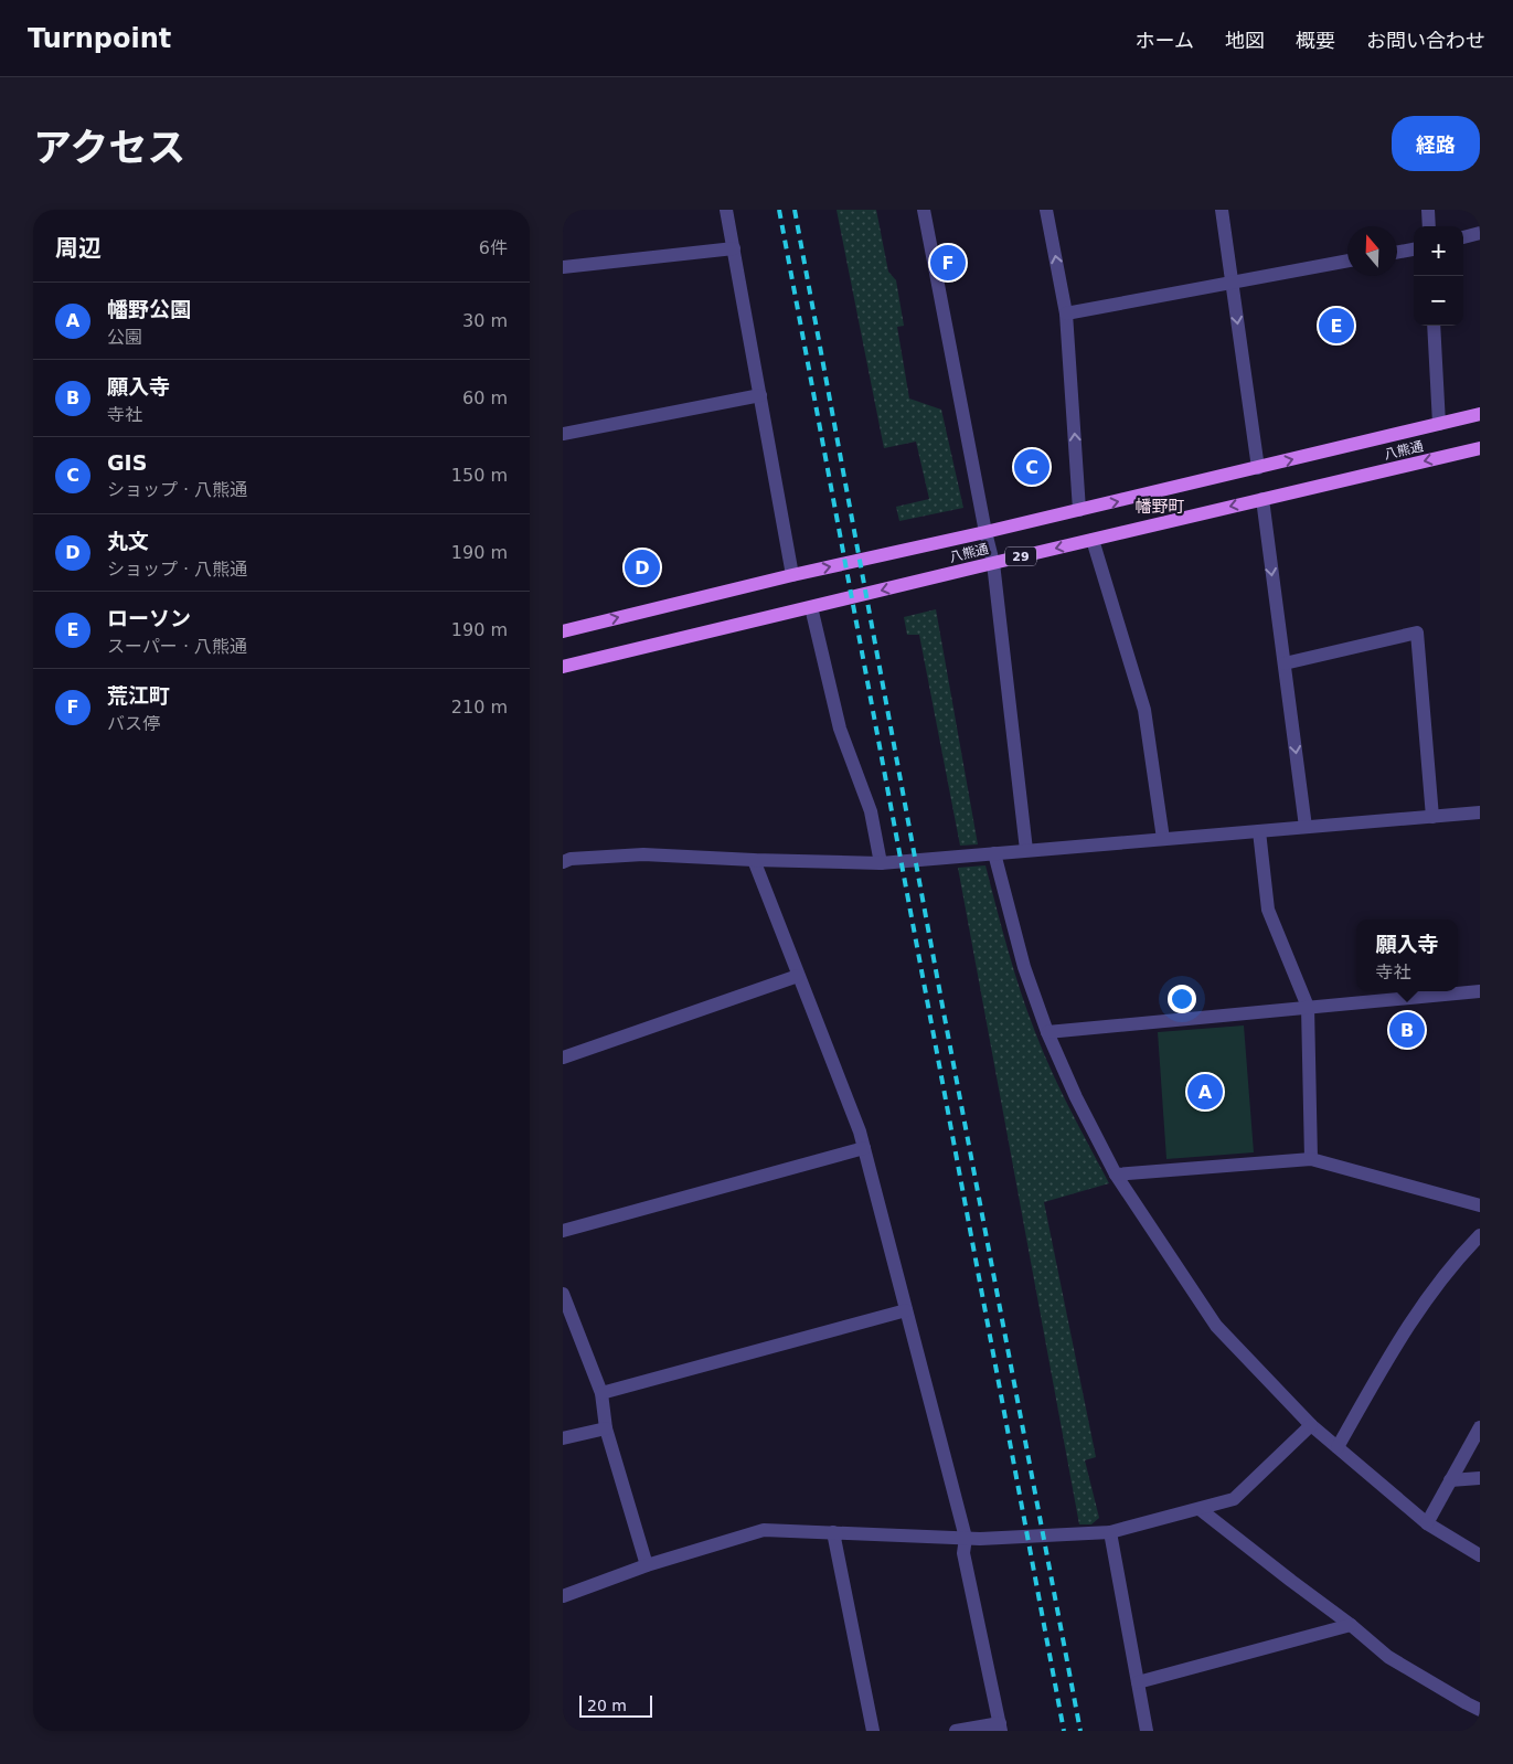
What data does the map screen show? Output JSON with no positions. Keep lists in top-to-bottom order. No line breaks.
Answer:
{"streets":{"main road":["八熊通","29"]},"districts":["幡野町"],"scale_bar":"20 m","north":"top","page":{"header":"Turnpoint","nav":["ホーム","地図","概要","お問い合わせ"],"title":"アクセス","buttons":"経路","heading":["周辺","6件"],"map_buttons":["+","−"],"pins":["F","E","C","D","B","A"],"list":[{"mark":"A","name":"幡野公園","note":"公園","value":"30 m"},{"mark":"B","name":"願入寺","note":"寺社","value":"60 m"},{"mark":"C","name":"GIS","note":"ショップ · 八熊通","value":"150 m"},{"mark":"D","name":"丸文","note":"ショップ · 八熊通","value":"190 m"},{"mark":"E","name":"ローソン","note":"スーパー · 八熊通","value":"190 m"},{"mark":"F","name":"荒江町","note":"バス停","value":"210 m"}],"popup":["願入寺","寺社"],"scale":"20 m"}}
